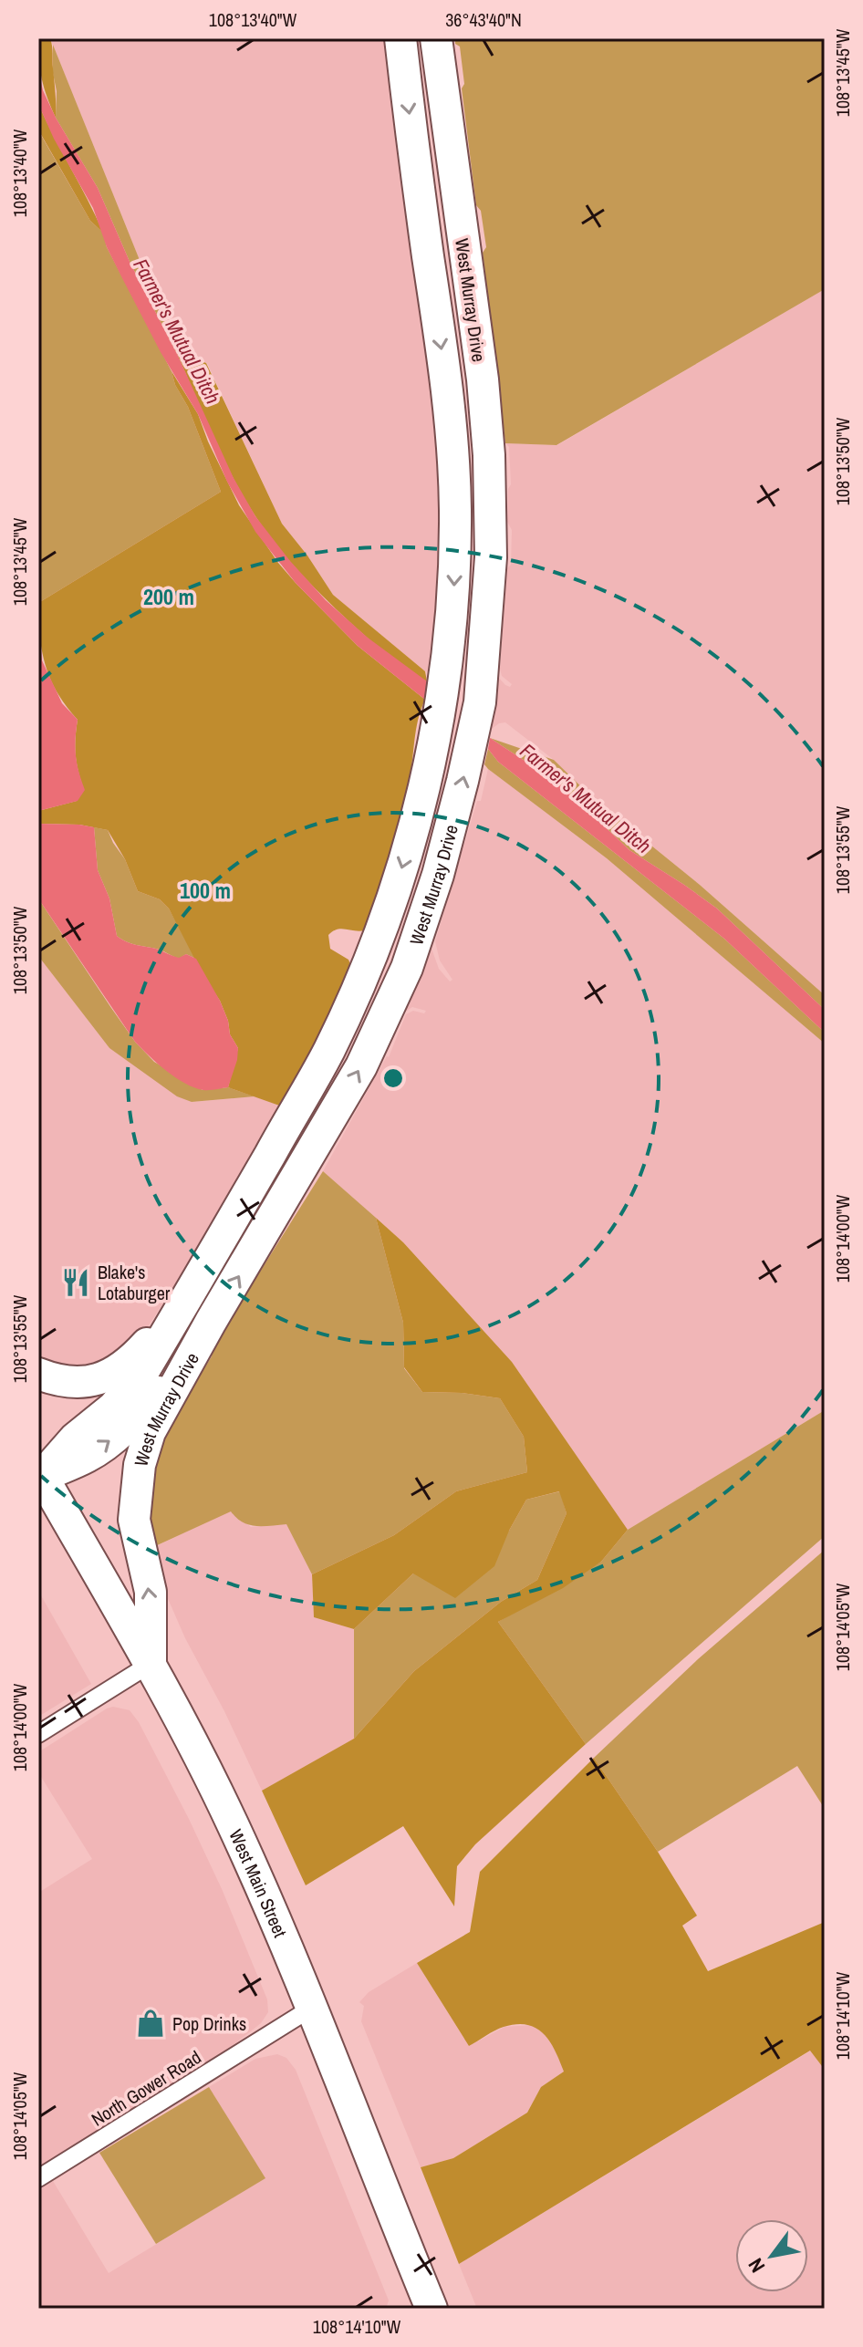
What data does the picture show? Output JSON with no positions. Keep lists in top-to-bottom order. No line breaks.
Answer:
{"streets":{"highway":["West Murray Drive","West Main Street"],"street":["North Gower Road"]},"crossings":[["West Murray Drive","West Main Street"],["West Main Street","North Gower Road"]],"water":["Farmer's Mutual Ditch"],"places":{"restaurant":["Blake's Lotaburger"],"shop":["Pop Drinks"]},"north":"bottom left","coordinates":["108°13'40\"W","36°43'40\"N","108°13'45\"W","108°13'50\"W","108°13'55\"W","108°14'00\"W","108°14'05\"W","108°14'10\"W"],"rings":["200 m","100 m"]}
